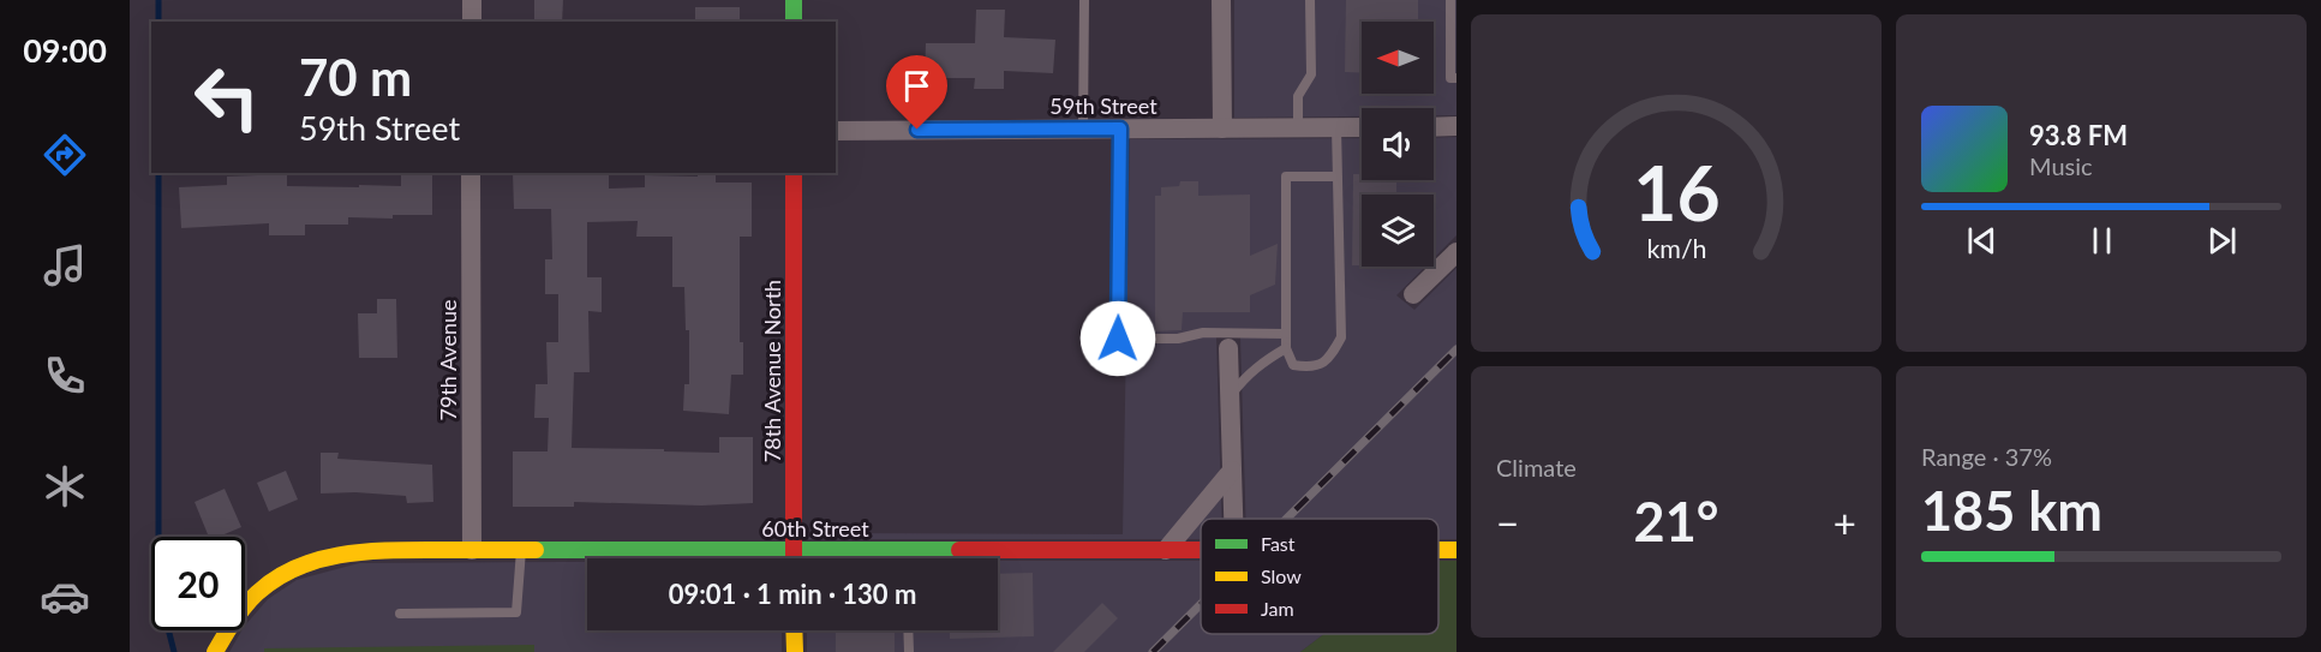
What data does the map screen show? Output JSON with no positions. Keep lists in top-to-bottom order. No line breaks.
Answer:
{"streets":{"street":["59th Street","79th Avenue","78th Avenue North","60th Street"]},"crossings":[["79th Avenue","60th Street"],["78th Avenue North","60th Street"]],"legend":["Fast","Slow","Jam"],"north":"left","page":{"tabs":"09:00","turn":["70 m","59th Street"],"song":["93.8 FM","Music"],"tile":["Climate",["Range · 37%","185 km"]],"heat":["−","21°","+"],"limit":"20","trip":"09:01 · 1 min · 130 m","gauge":["16","km/h"]}}
